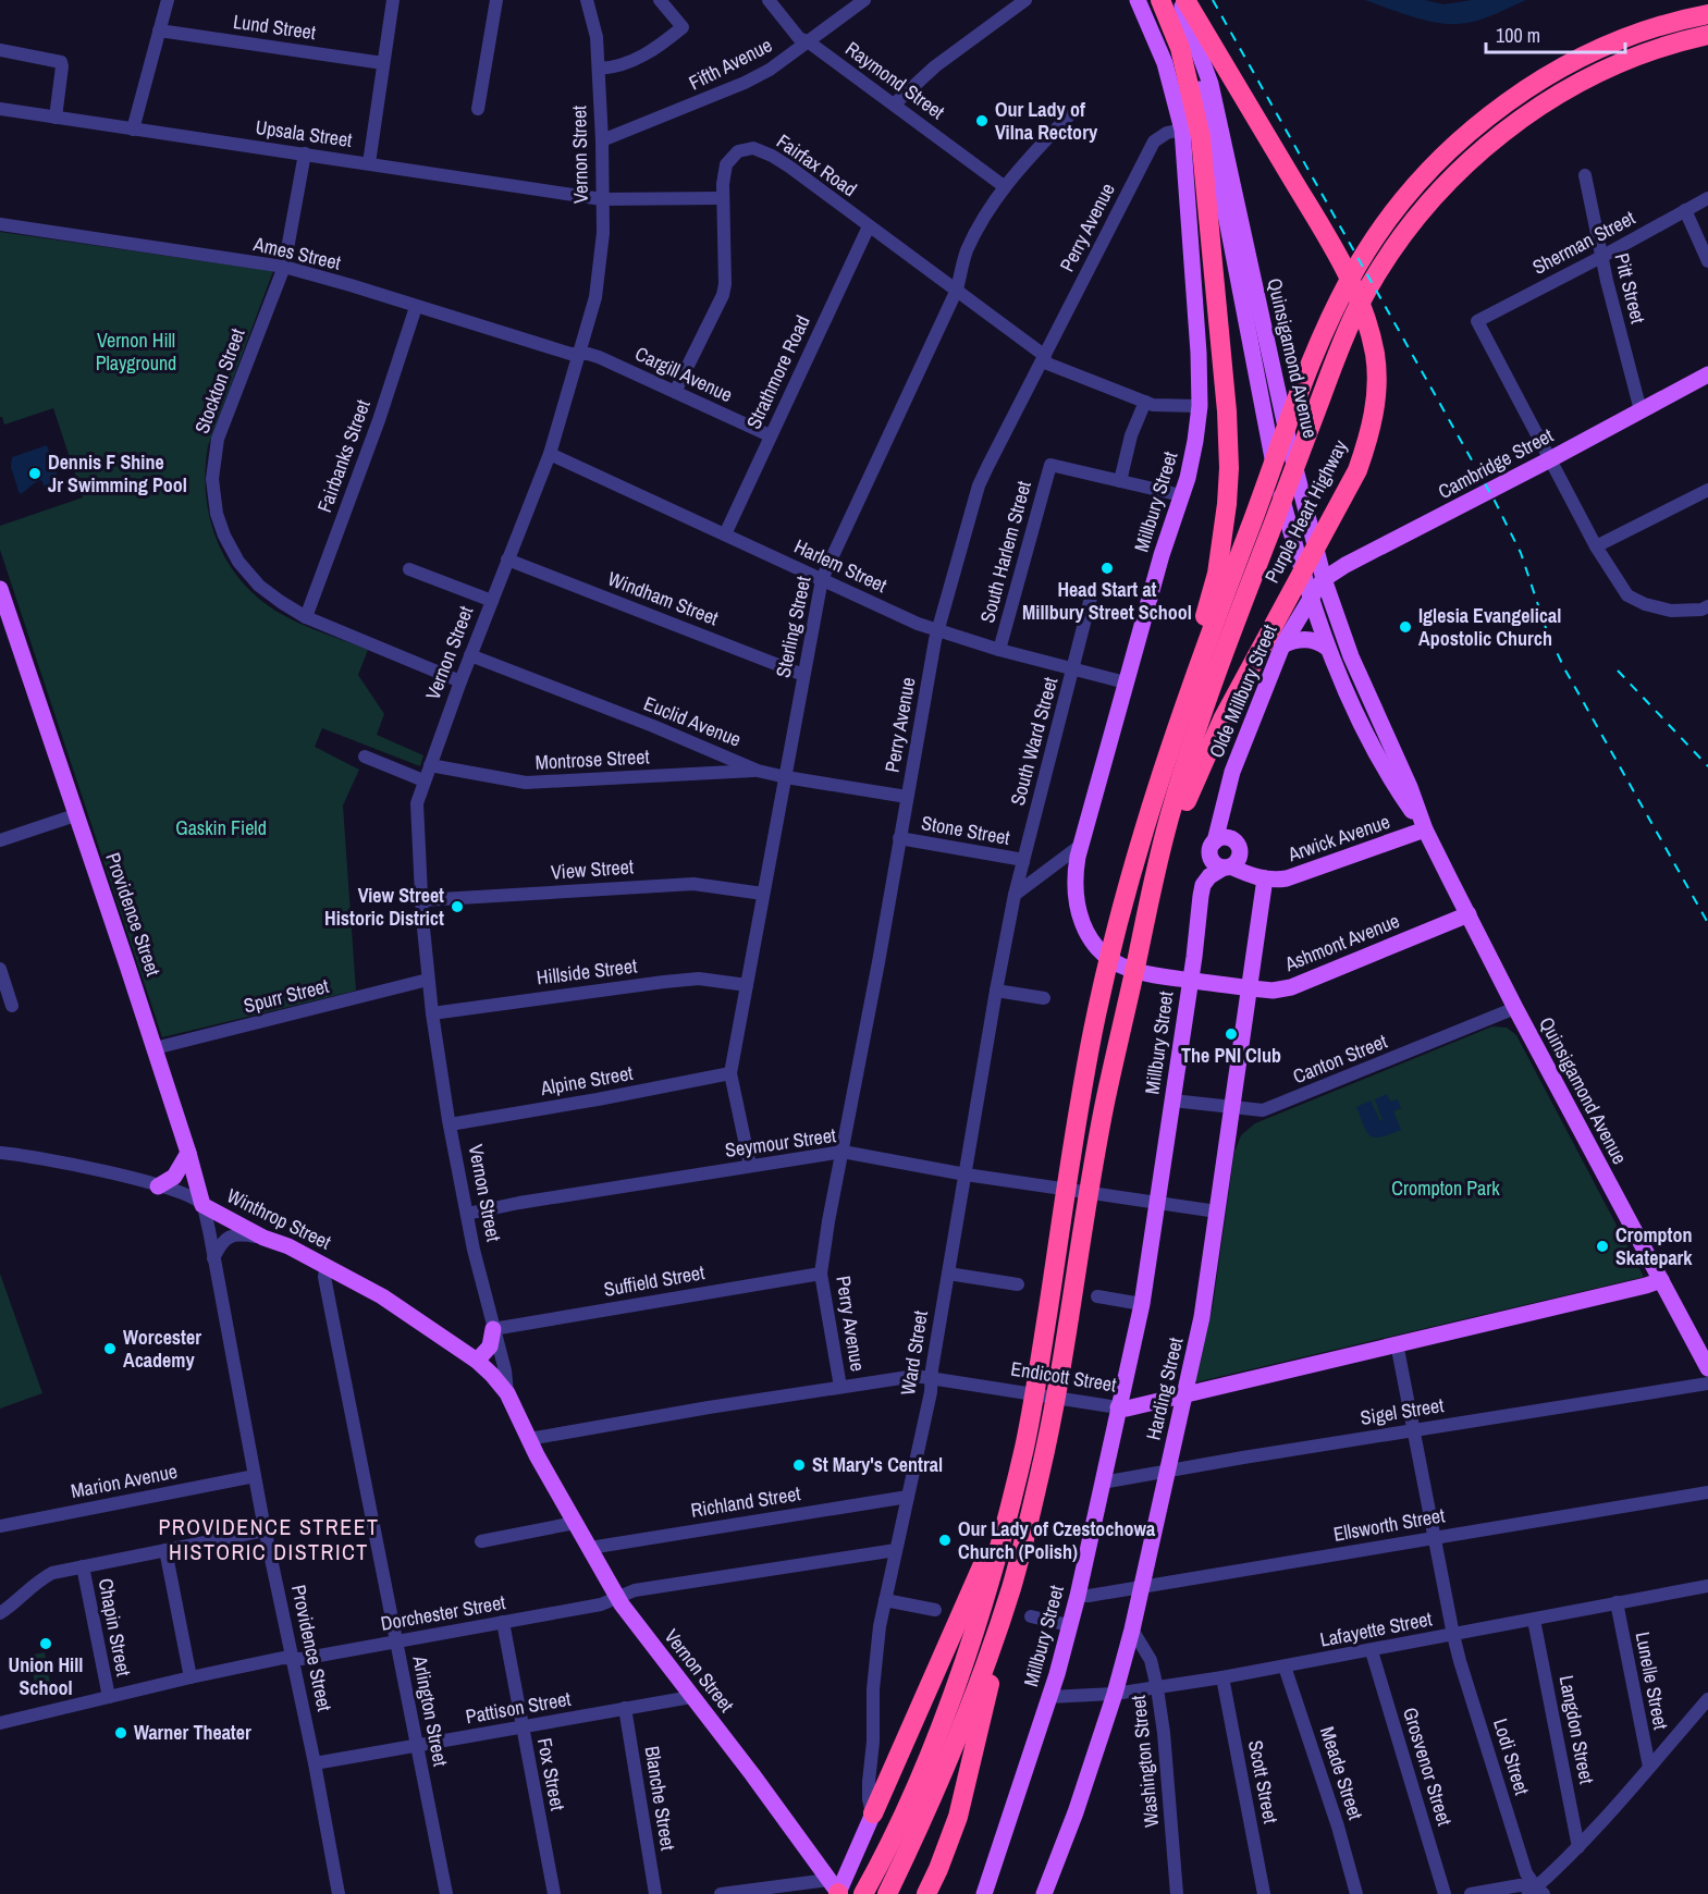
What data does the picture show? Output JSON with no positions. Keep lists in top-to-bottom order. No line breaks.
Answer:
{"streets":{"highway":["Purple Heart Highway"],"main road":["Vernon Street","Quinsigamond Avenue","Cambridge Street","Millbury Street","Olde Millbury Street","Arwick Avenue","Providence Street","Ashmont Avenue","Winthrop Street","Ward Street","Endicott Street","Harding Street"],"street":["Lund Street","Fifth Avenue","Raymond Street","Upsala Street","Fairfax Road","Perry Avenue","Sherman Street","Ames Street","Pitt Street","Strathmore Road","Cargill Avenue","Stockton Street","Fairbanks Street","South Harlem Street","Harlem Street","Windham Street","Sterling Street","Euclid Avenue","South Ward Street","Montrose Street","Stone Street","View Street","Hillside Street","Spurr Street","Canton Street","Alpine Street","Seymour Street","Suffield Street","Sigel Street","Marion Avenue","Richland Street","Ellsworth Street","Dorchester Street","Chapin Street","Lafayette Street","Lunelle Street","Pattison Street","Arlington Street","Langdon Street","Lodi Street","Washington Street","Grosvenor Street","Meade Street","Fox Street","Scott Street","Blanche Street"]},"crossings":[["Fifth Avenue","Raymond Street"],["Fifth Avenue","Vernon Street"],["Raymond Street","Sterling Street"],["Upsala Street","Vernon Street"],["Upsala Street","Fairfax Road"],["Upsala Street","Stockton Street"],["Vernon Street","Ames Street"],["Vernon Street","Cargill Avenue"],["Vernon Street","Stockton Street"],["Vernon Street","Harlem Street"],["Vernon Street","Windham Street"],["Vernon Street","Euclid Avenue"],["Vernon Street","Montrose Street"],["Vernon Street","View Street"],["Vernon Street","Hillside Street"],["Vernon Street","Spurr Street"],["Vernon Street","Alpine Street"],["Vernon Street","Seymour Street"],["Vernon Street","Winthrop Street"],["Vernon Street","Suffield Street"],["Vernon Street","Ward Street"],["Vernon Street","Endicott Street"],["Vernon Street","Richland Street"],["Vernon Street","Dorchester Street"],["Vernon Street","Pattison Street"],["Fairfax Road","Perry Avenue"],["Fairfax Road","Strathmore Road"],["Fairfax Road","Cargill Avenue"],["Fairfax Road","Millbury Street"],["Fairfax Road","Sterling Street"],["Perry Avenue","Millbury Street"],["Perry Avenue","Harlem Street"],["Perry Avenue","Euclid Avenue"],["Perry Avenue","Stone Street"],["Perry Avenue","Seymour Street"],["Perry Avenue","Suffield Street"],["Perry Avenue","Endicott Street"],["Sherman Street","Pitt Street"],["Sherman Street","Cambridge Street"],["Ames Street","Cargill Avenue"],["Ames Street","Stockton Street"],["Ames Street","Fairbanks Street"],["Pitt Street","Cambridge Street"],["Quinsigamond Avenue","Cambridge Street"],["Quinsigamond Avenue","Olde Millbury Street"],["Quinsigamond Avenue","Arwick Avenue"],["Quinsigamond Avenue","Ashmont Avenue"],["Quinsigamond Avenue","Canton Street"],["Quinsigamond Avenue","Endicott Street"],["Strathmore Road","Cargill Avenue"],["Strathmore Road","Harlem Street"],["Stockton Street","Fairbanks Street"],["Cambridge Street","Olde Millbury Street"],["Millbury Street","Harlem Street"],["Millbury Street","Ashmont Avenue"],["Millbury Street","Canton Street"],["Millbury Street","Seymour Street"],["Millbury Street","Endicott Street"],["Millbury Street","Sigel Street"],["Millbury Street","Ellsworth Street"],["Millbury Street","Lafayette Street"],["Purple Heart Highway","Olde Millbury Street"],["South Harlem Street","Harlem Street"],["Harlem Street","Sterling Street"],["Harlem Street","South Ward Street"],["Windham Street","Sterling Street"],["Sterling Street","Euclid Avenue"],["Sterling Street","View Street"],["Sterling Street","Hillside Street"],["Sterling Street","Alpine Street"],["Sterling Street","Seymour Street"],["Olde Millbury Street","Arwick Avenue"],["Euclid Avenue","Montrose Street"],["South Ward Street","Stone Street"],["South Ward Street","Ward Street"],["Arwick Avenue","Harding Street"],["Providence Street","Spurr Street"],["Providence Street","Winthrop Street"],["Providence Street","Marion Avenue"],["Providence Street","Dorchester Street"],["Providence Street","Pattison Street"],["Ashmont Avenue","Harding Street"],["Canton Street","Harding Street"],["Seymour Street","Ward Street"],["Seymour Street","Harding Street"],["Winthrop Street","Arlington Street"],["Ward Street","Endicott Street"],["Ward Street","Richland Street"],["Ward Street","Dorchester Street"],["Endicott Street","Harding Street"],["Endicott Street","Lodi Street"],["Harding Street","Sigel Street"],["Harding Street","Ellsworth Street"],["Harding Street","Lafayette Street"],["Harding Street","Washington Street"],["Sigel Street","Lodi Street"],["Ellsworth Street","Lodi Street"],["Dorchester Street","Chapin Street"],["Dorchester Street","Arlington Street"],["Dorchester Street","Fox Street"],["Lafayette Street","Lunelle Street"],["Lafayette Street","Langdon Street"],["Lafayette Street","Lodi Street"],["Lafayette Street","Washington Street"],["Lafayette Street","Grosvenor Street"],["Lafayette Street","Meade Street"],["Lafayette Street","Scott Street"],["Pattison Street","Arlington Street"],["Pattison Street","Fox Street"],["Pattison Street","Blanche Street"]],"districts":["PROVIDENCE STREET HISTORIC DISTRICT"],"parks":["Vernon Hill Playground","Gaskin Field","Crompton Park"],"places":["Our Lady of Vilna Rectory","Dennis F Shine Jr Swimming Pool","Head Start at Millbury Street School","Iglesia Evangelical Apostolic Church","View Street Historic District","The PNI Club","Crompton Skatepark","Worcester Academy","St Mary's Central","Our Lady of Czestochowa Church (Polish)","Union Hill School","Warner Theater"],"scale_bar":"100 m"}
